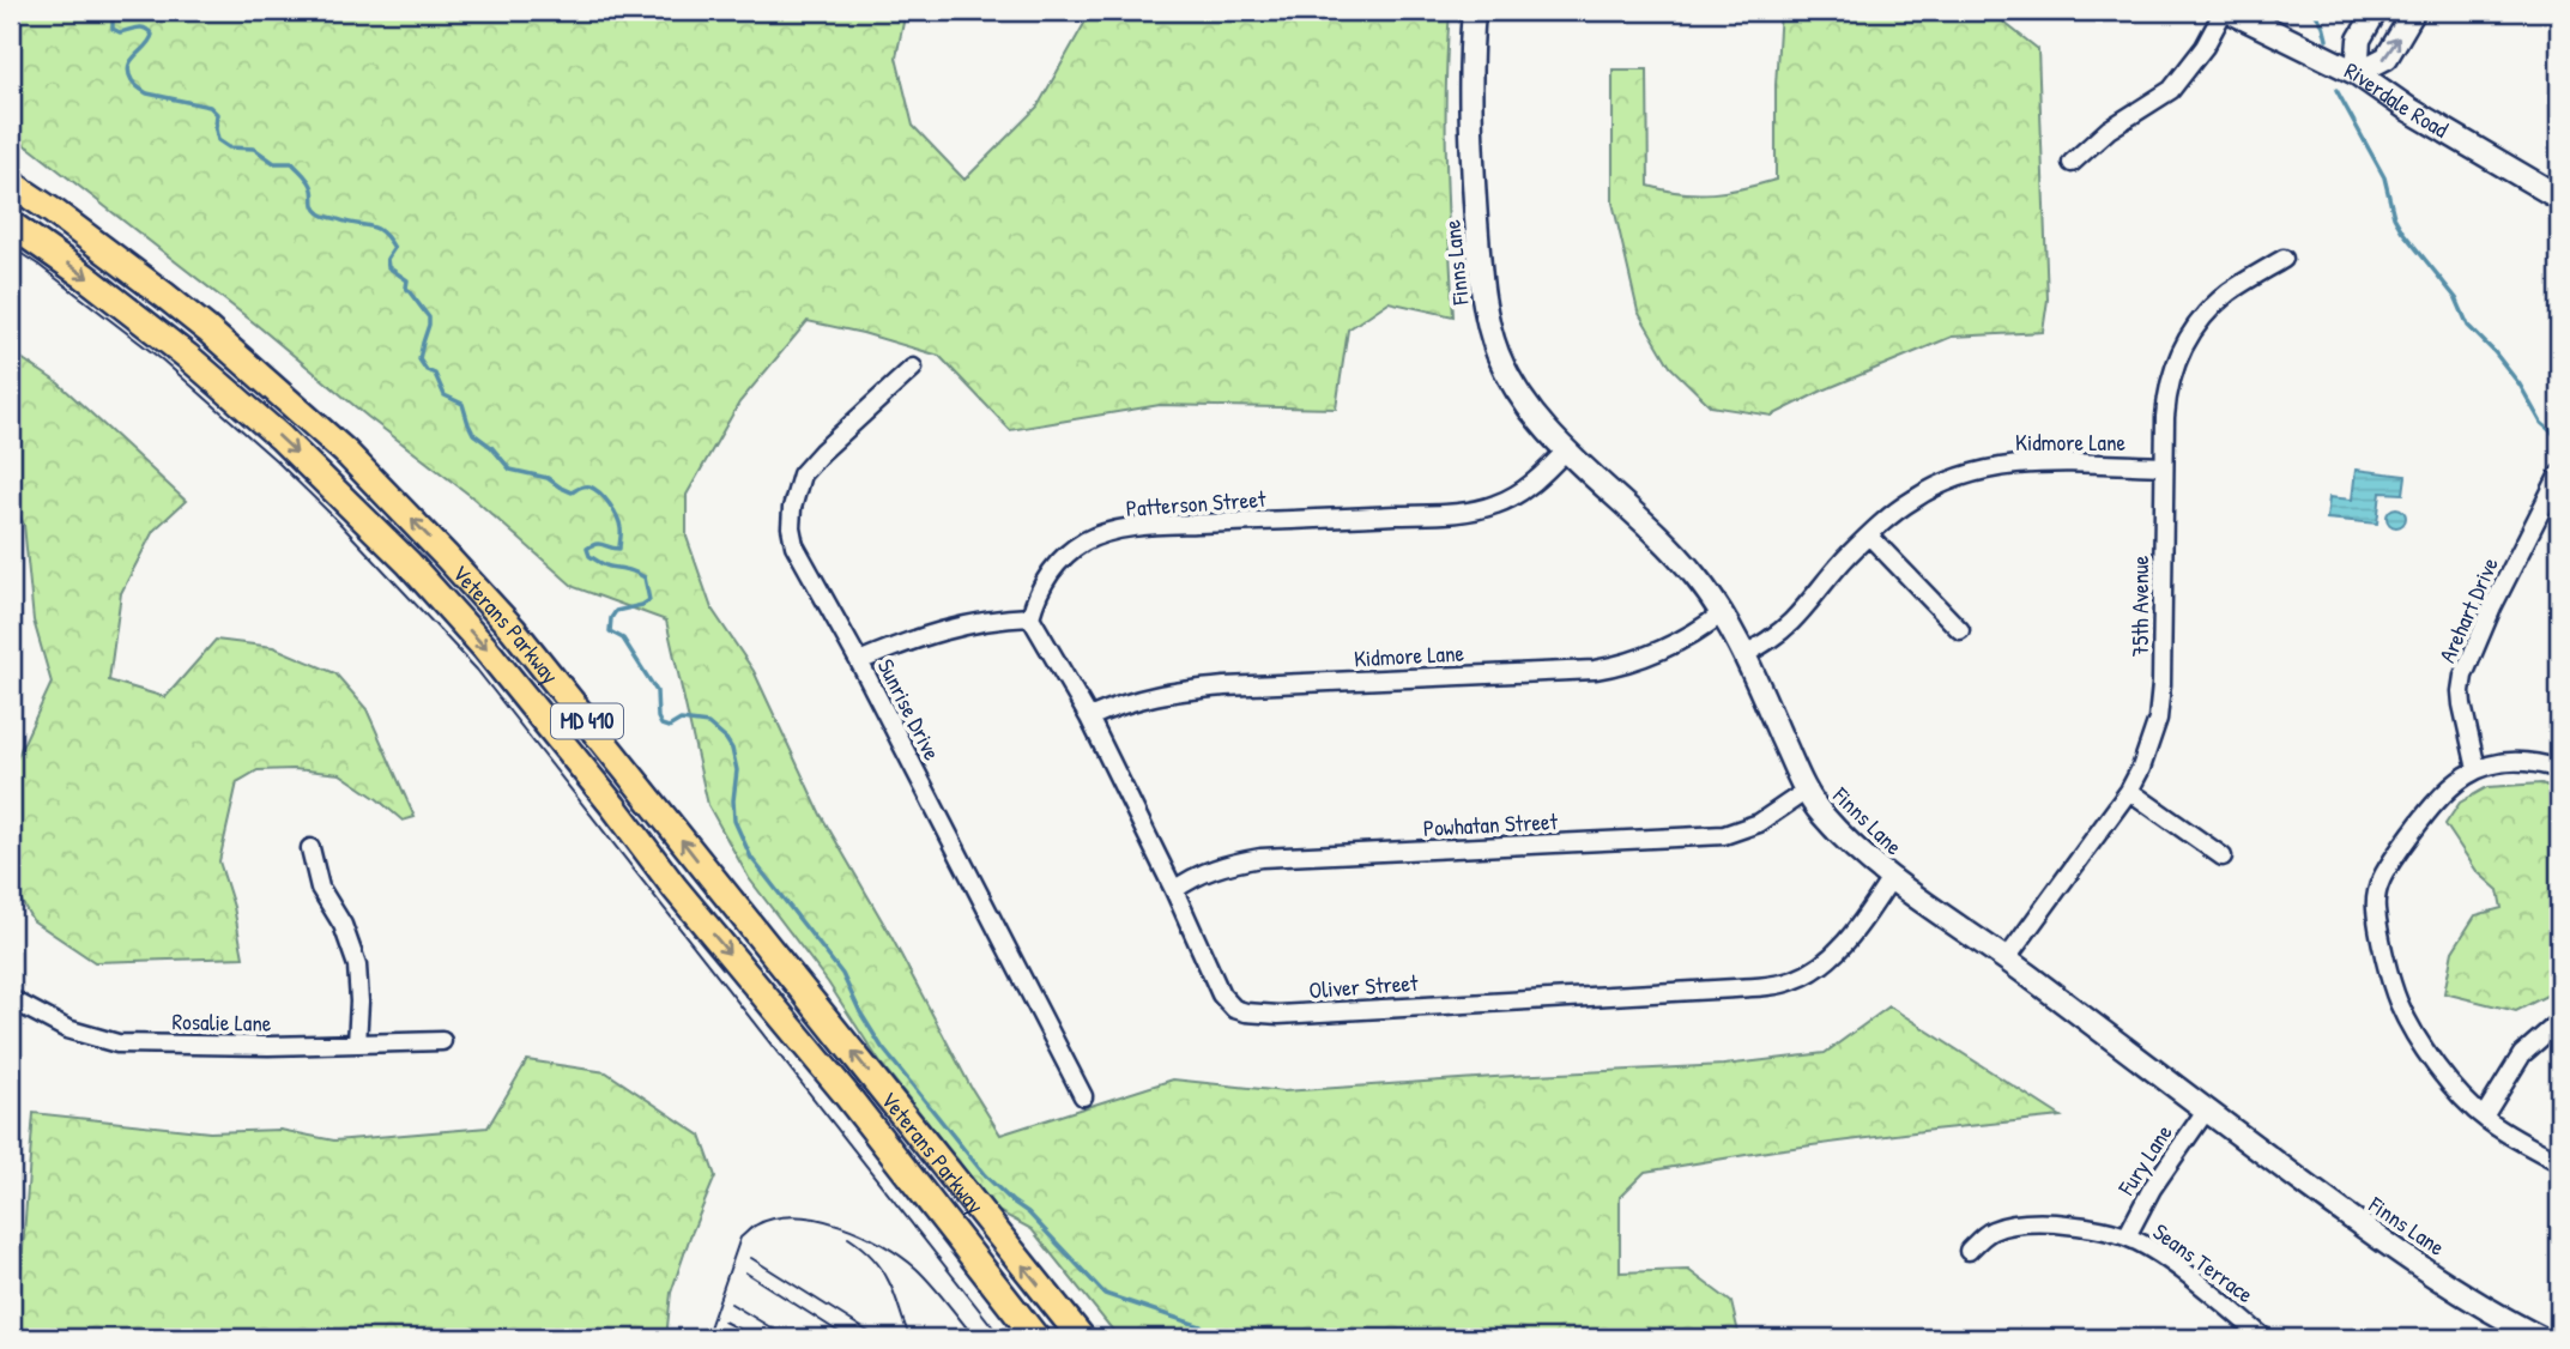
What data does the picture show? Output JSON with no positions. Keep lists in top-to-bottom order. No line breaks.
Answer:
{"streets":{"main road":["Riverdale Road","Veterans Parkway","MD 410"],"street":["Finns Lane","Kidmore Lane","Patterson Street","75th Avenue","Arehart Drive","Sunrise Drive","Powhatan Street","Oliver Street","Rosalie Lane","Fury Lane","Seans Terrace"]},"crossings":[["Finns Lane","Kidmore Lane"],["Finns Lane","Patterson Street"],["Finns Lane","75th Avenue"],["Finns Lane","Powhatan Street"],["Finns Lane","Oliver Street"],["Finns Lane","Fury Lane"],["Kidmore Lane","75th Avenue"],["Kidmore Lane","Oliver Street"],["Patterson Street","Oliver Street"],["Powhatan Street","Oliver Street"],["Fury Lane","Seans Terrace"]]}
